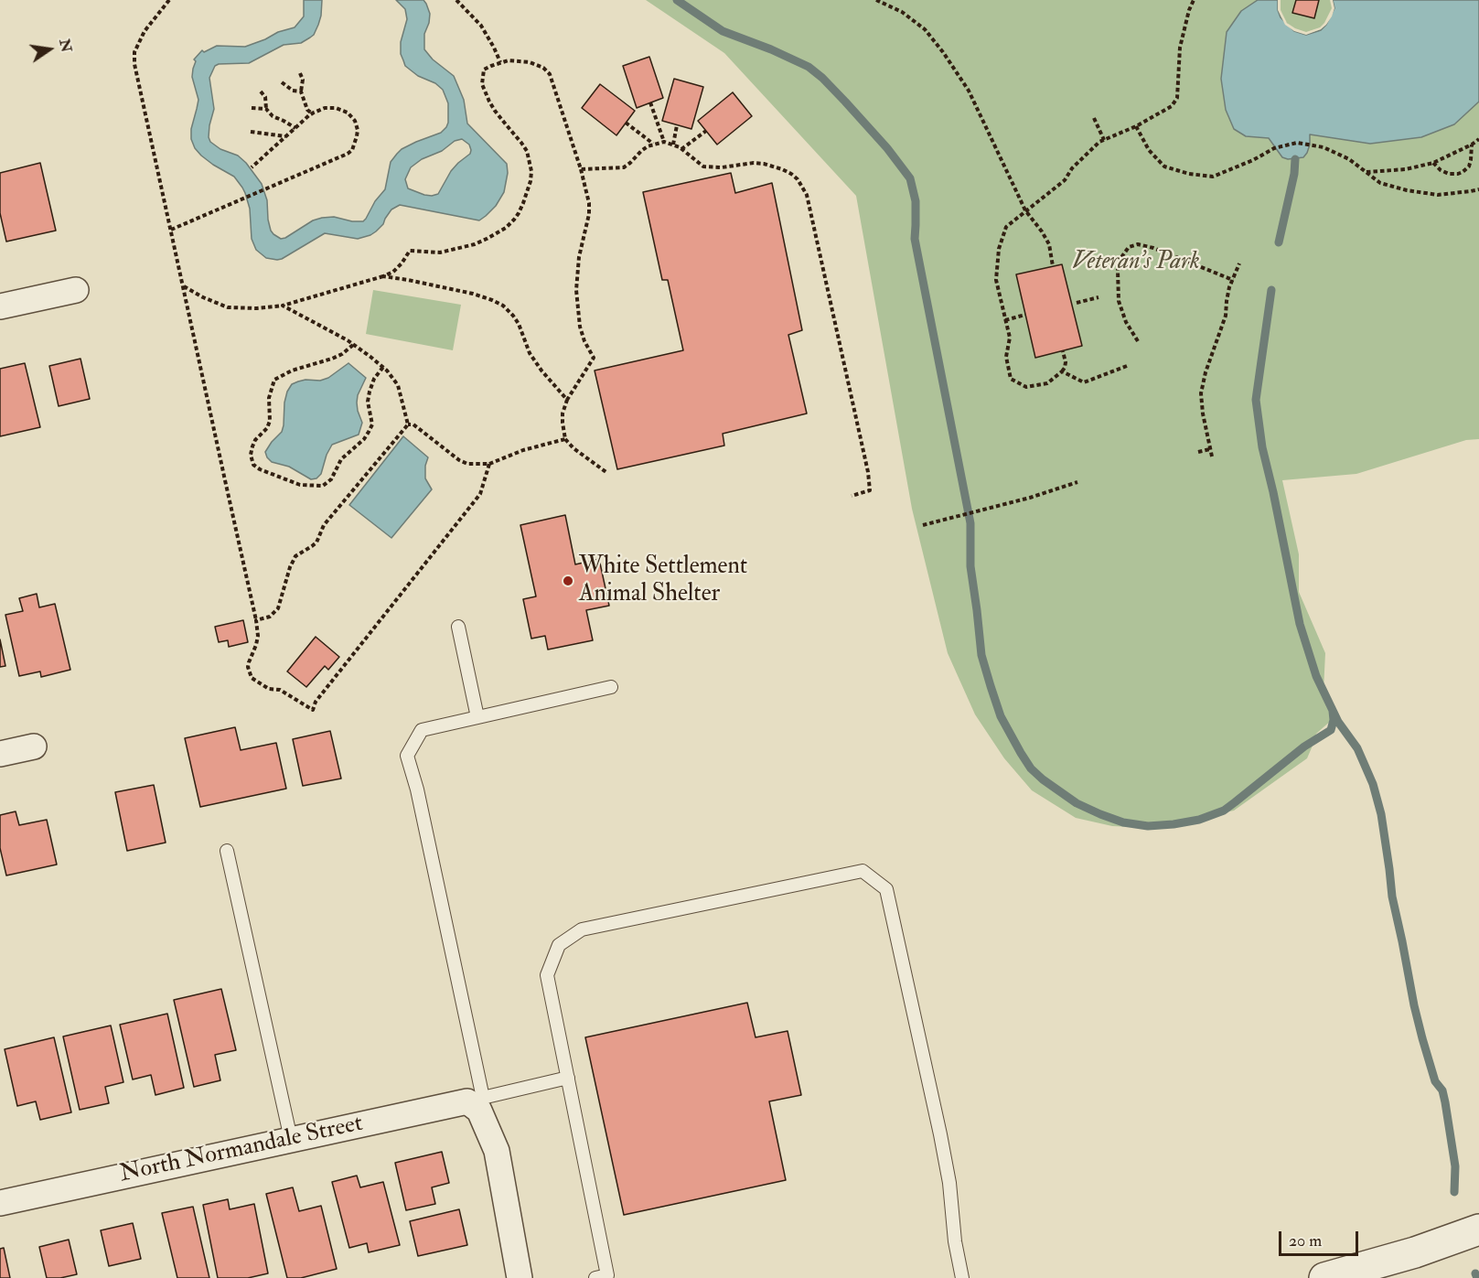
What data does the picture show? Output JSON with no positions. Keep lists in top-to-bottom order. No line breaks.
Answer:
{"streets":{"street":["North Normandale Street"]},"parks":["Veteran's Park"],"places":["White Settlement Animal Shelter"],"scale_bar":"20 m","north":"right"}
